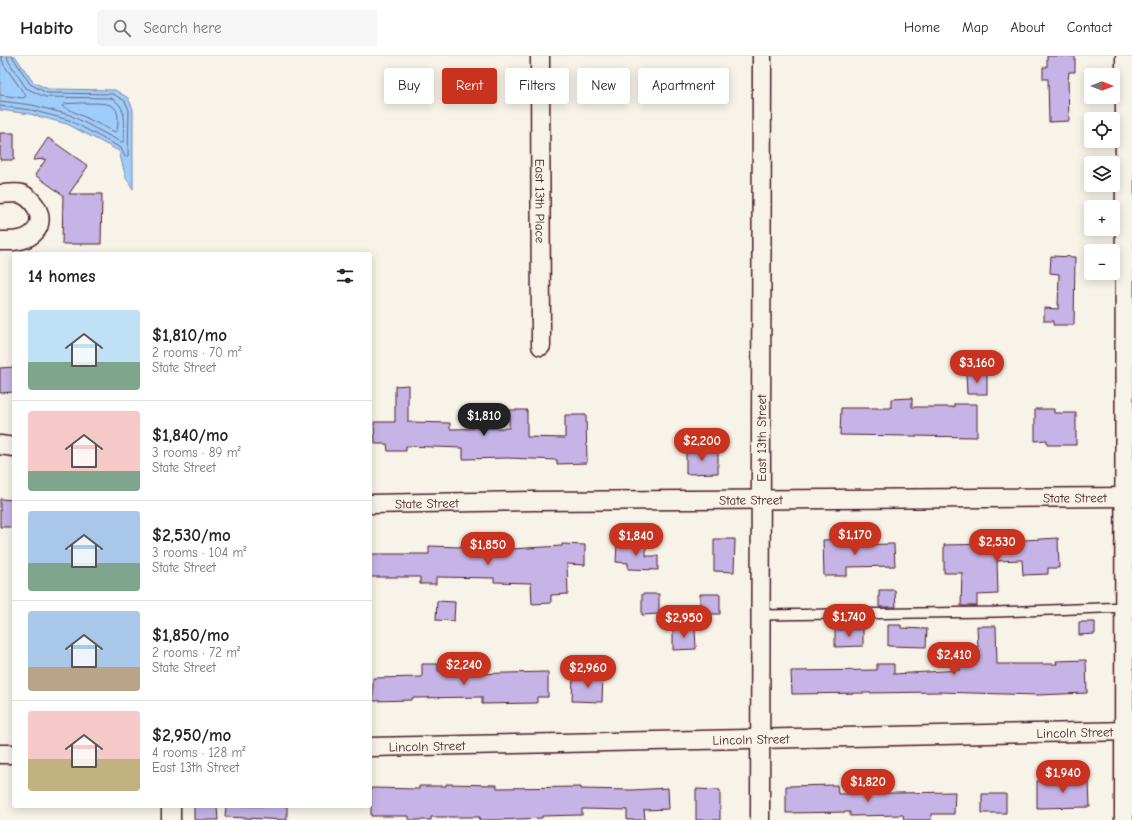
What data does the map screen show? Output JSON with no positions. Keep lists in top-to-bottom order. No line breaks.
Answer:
{"streets":{"street":["East 13th Place","East 13th Street","State Street","Lincoln Street"]},"crossings":[["East 13th Street","State Street"],["East 13th Street","Lincoln Street"]],"north":"right","page":{"header":"Habito","search":"Search here","nav":["Home","Map","About","Contact"],"map_buttons":["+","−"],"chip":["Buy","Rent","Filters","New","Apartment"],"heading":"14 homes","list":[{"name":"$1,810/mo","note":"2 rooms · 70 m² · State Street"},{"name":"$1,840/mo","note":"3 rooms · 89 m² · State Street"},{"name":"$2,530/mo","note":"3 rooms · 104 m² · State Street"},{"name":"$1,850/mo","note":"2 rooms · 72 m² · State Street"},{"name":"$2,950/mo","note":"4 rooms · 128 m² · East 13th Street"}],"price":["$3,160","$1,810","$2,200","$1,170","$1,840","$2,530","$1,850","$1,740","$2,950","$2,410","$2,240","$2,960","$1,940","$1,820"]}}
